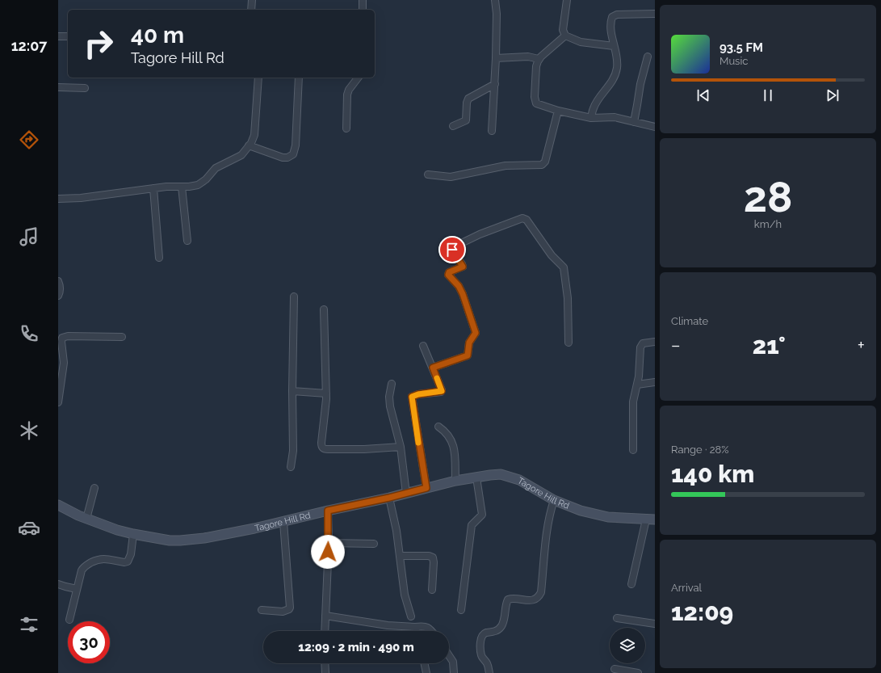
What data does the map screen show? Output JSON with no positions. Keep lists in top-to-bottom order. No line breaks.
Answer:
{"streets":{"main road":["Tagore Hill Rd"]},"page":{"tabs":"12:07","turn":["40 m","Tagore Hill Rd"],"song":["93.5 FM","Music"],"tile":[["28","km/h"],"Climate",["Range · 28%","140 km"],["Arrival","12:09"]],"heat":["−","21°","+"],"limit":"30","trip":"12:09 · 2 min · 490 m"}}
